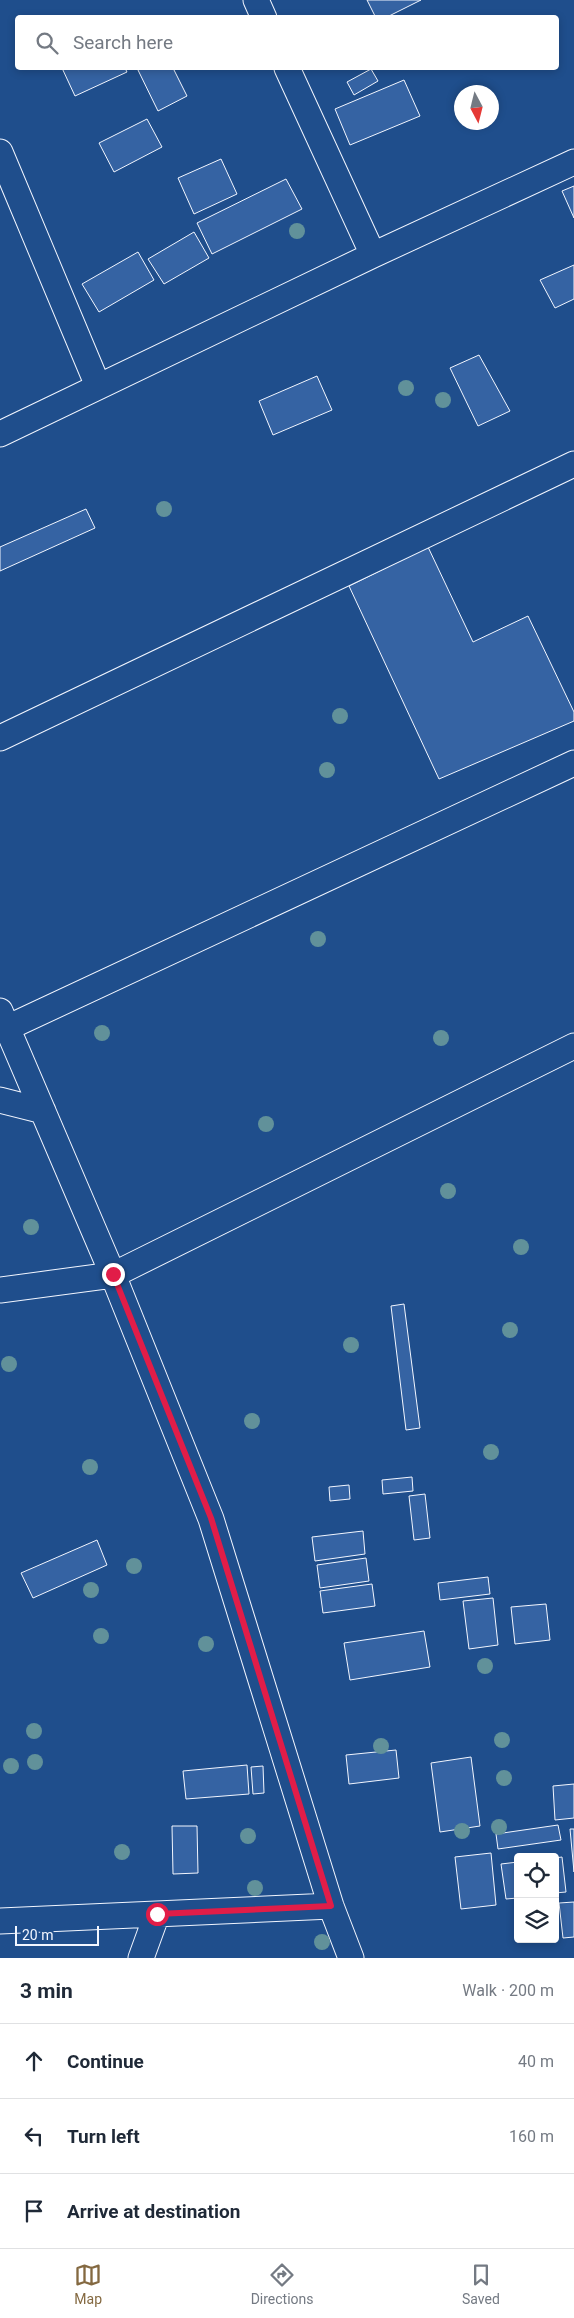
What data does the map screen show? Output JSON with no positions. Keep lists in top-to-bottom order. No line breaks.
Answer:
{"scale_bar":"20 m","north":"bottom","page":{"search":"Search here","scale":"20 m","heading":["3 min","Walk · 200 m"],"list":[["Continue","40 m"],["Turn left","160 m"],"Arrive at destination"],"nav":["Map","Directions","Saved"]}}
